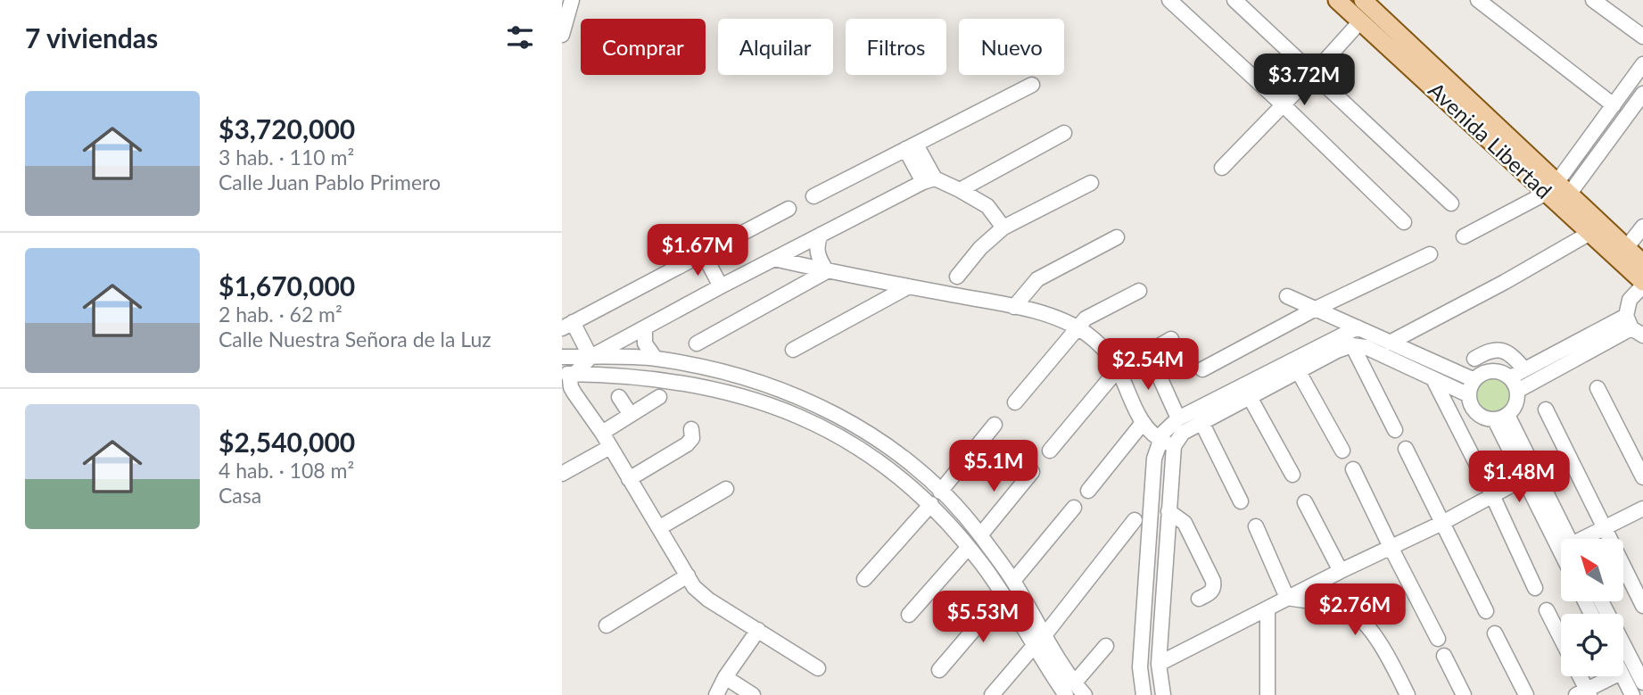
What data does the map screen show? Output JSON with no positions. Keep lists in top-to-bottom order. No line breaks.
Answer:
{"streets":{"main road":["Avenida Libertad"]},"north":"top left","page":{"heading":"7 viviendas","chip":["Comprar","Alquilar","Filtros","Nuevo"],"price":["$3.72M","$1.67M","$2.54M","$5.1M","$1.48M","$2.76M","$5.53M"],"list":[{"name":"$3,720,000","note":"3 hab. · 110 m² · Calle Juan Pablo Primero"},{"name":"$1,670,000","note":"2 hab. · 62 m² · Calle Nuestra Señora de la Luz"},{"name":"$2,540,000","note":"4 hab. · 108 m² · Casa"}]}}
